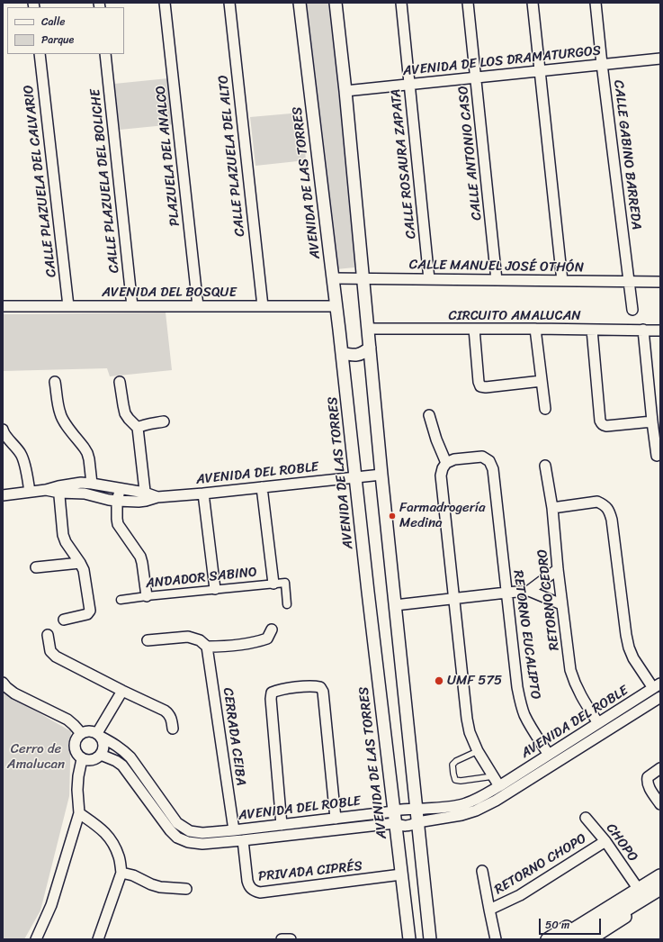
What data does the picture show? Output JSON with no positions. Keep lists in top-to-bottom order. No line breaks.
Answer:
{"streets":{"street":["AVENIDA DE LOS DRAMATURGOS","CALLE ANTONIO CASO","CALLE GABINO BARREDA","PLAZUELA DEL ANALCO","CALLE PLAZUELA DEL ALTO","CALLE ROSAURA ZAPATA","CALLE PLAZUELA DEL CALVARIO","CALLE PLAZUELA DEL BOLICHE","AVENIDA DE LAS TORRES","CALLE MANUEL JOSÉ OTHÓN","AVENIDA DEL BOSQUE","CIRCUITO AMALUCAN","AVENIDA DEL ROBLE","ANDADOR SABINO","RETORNO CEDRO","RETORNO EUCALIPTO","CERRADA CEIBA","CHOPO","RETORNO CHOPO","PRIVADA CIPRÉS"]},"crossings":[["AVENIDA DE LOS DRAMATURGOS","CALLE ANTONIO CASO"],["AVENIDA DE LOS DRAMATURGOS","CALLE GABINO BARREDA"],["AVENIDA DE LOS DRAMATURGOS","CALLE ROSAURA ZAPATA"],["CALLE ANTONIO CASO","CALLE MANUEL JOSÉ OTHÓN"],["CALLE GABINO BARREDA","CALLE MANUEL JOSÉ OTHÓN"],["PLAZUELA DEL ANALCO","AVENIDA DEL BOSQUE"],["CALLE PLAZUELA DEL ALTO","AVENIDA DEL BOSQUE"],["CALLE ROSAURA ZAPATA","CALLE MANUEL JOSÉ OTHÓN"],["CALLE PLAZUELA DEL CALVARIO","AVENIDA DEL BOSQUE"],["CALLE PLAZUELA DEL BOLICHE","AVENIDA DEL BOSQUE"],["AVENIDA DE LAS TORRES","CALLE MANUEL JOSÉ OTHÓN"],["AVENIDA DE LAS TORRES","AVENIDA DEL BOSQUE"],["AVENIDA DE LAS TORRES","AVENIDA DEL ROBLE"],["AVENIDA DE LAS TORRES","PRIVADA CIPRÉS"],["AVENIDA DEL ROBLE","RETORNO CEDRO"],["AVENIDA DEL ROBLE","RETORNO EUCALIPTO"],["AVENIDA DEL ROBLE","CERRADA CEIBA"],["AVENIDA DEL ROBLE","PRIVADA CIPRÉS"],["CHOPO","RETORNO CHOPO"]],"parks":["Cerro de Amalucan"],"places":["Farmadrogería Medina","UMF 575"],"legend":["Calle","Parque"],"scale_bar":"50 m"}
